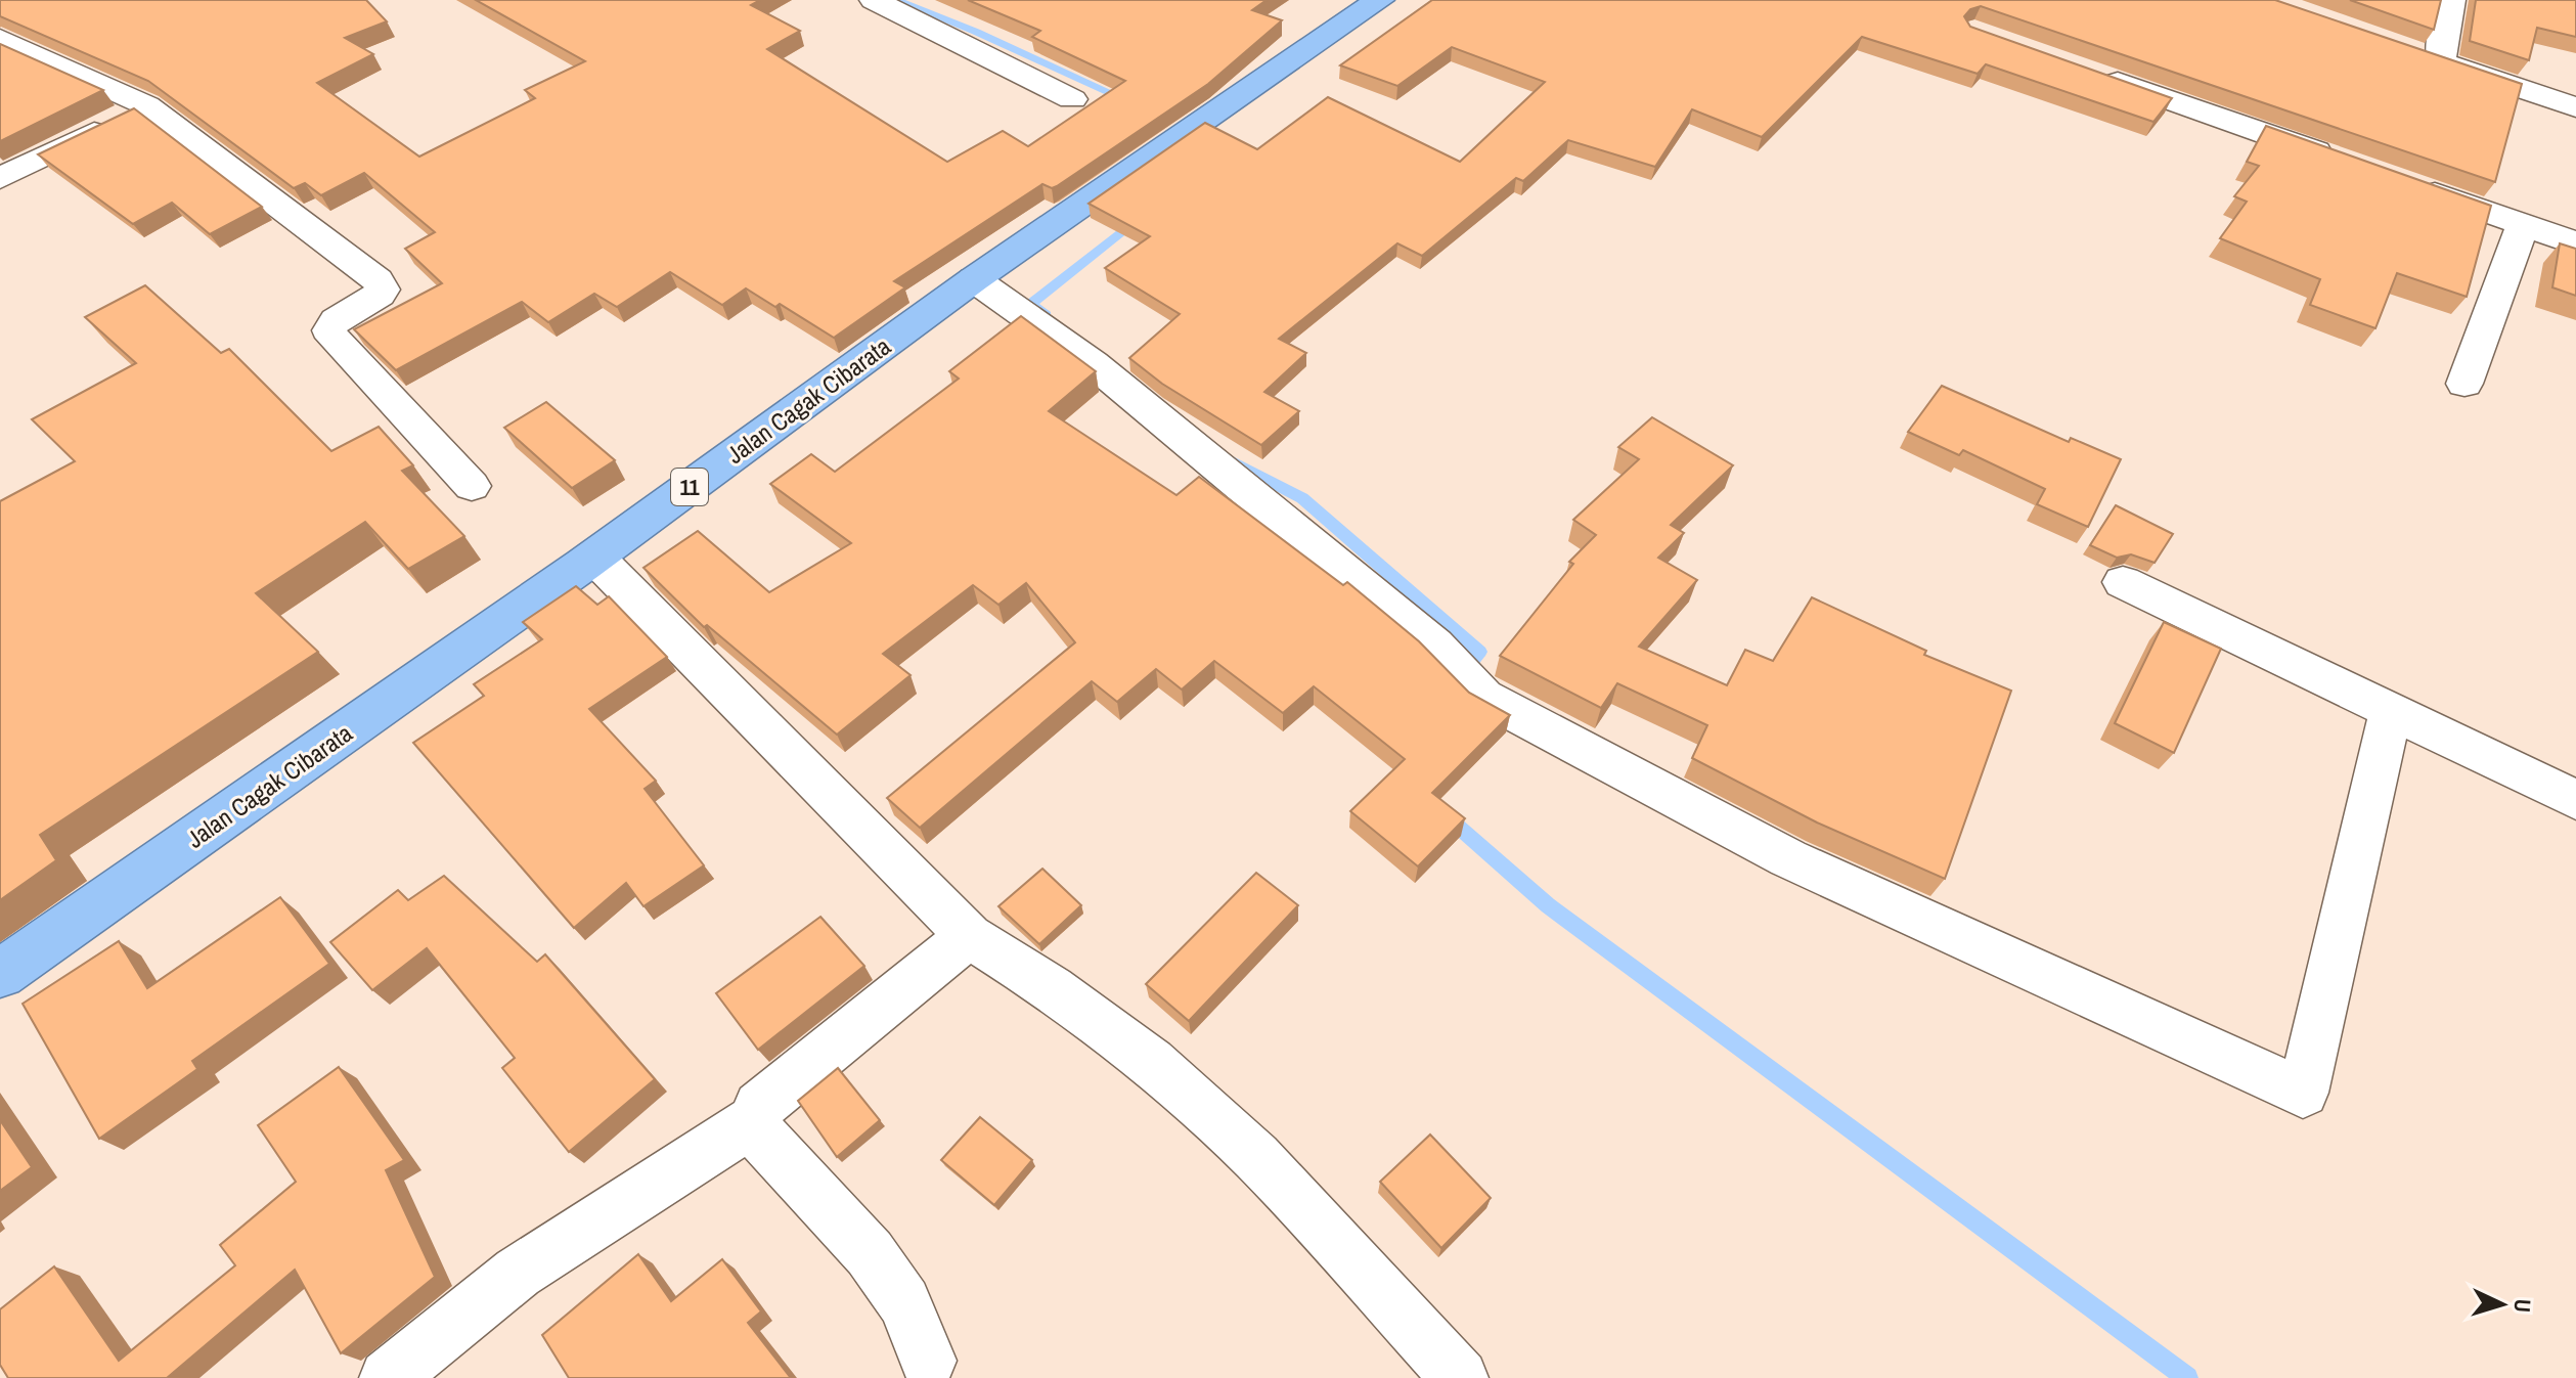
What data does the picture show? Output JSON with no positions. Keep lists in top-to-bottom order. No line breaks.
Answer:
{"streets":{"highway":["Jalan Cagak Cibarata","11"]},"north":"right"}
